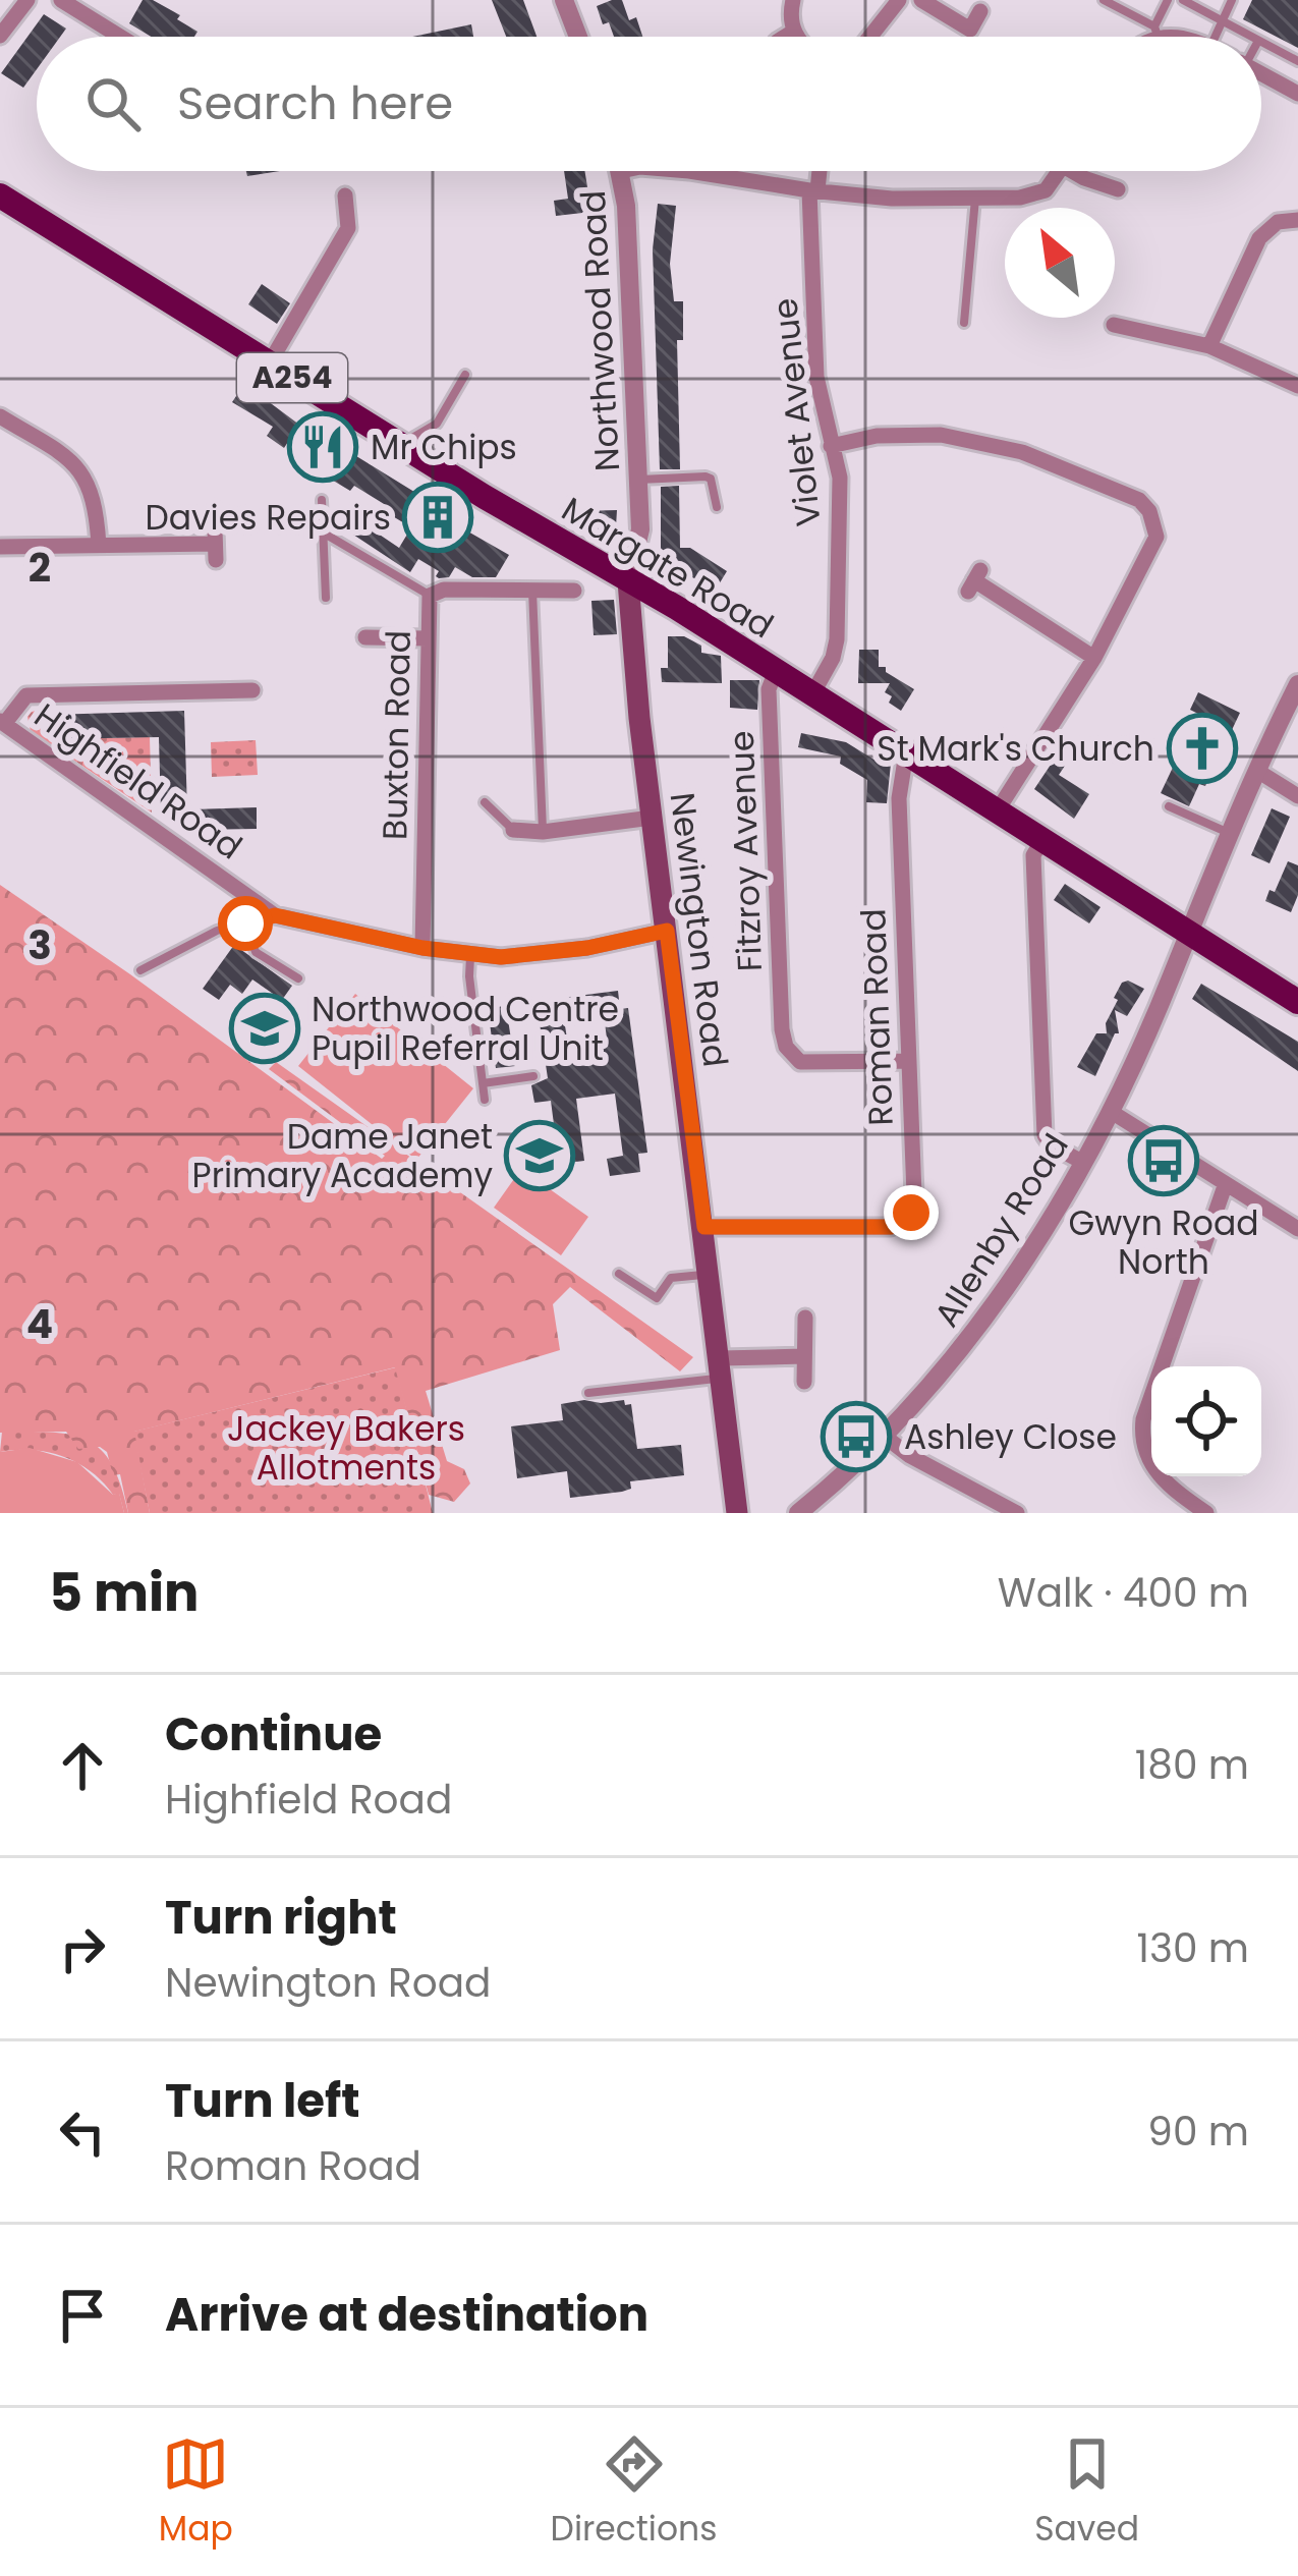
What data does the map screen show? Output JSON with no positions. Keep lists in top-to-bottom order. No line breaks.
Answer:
{"streets":{"main road":["A254","Margate Road","Newington Road"],"street":["Northwood Road","Violet Avenue","Buxton Road","Highfield Road","Fitzroy Avenue","Roman Road","Allenby Road"]},"crossings":[["Northwood Road","Margate Road"],["Northwood Road","Newington Road"],["Violet Avenue","Margate Road"],["Margate Road","Fitzroy Avenue"],["Margate Road","Newington Road"],["Margate Road","Roman Road"],["Margate Road","Allenby Road"],["Buxton Road","Highfield Road"],["Highfield Road","Newington Road"],["Fitzroy Avenue","Roman Road"],["Newington Road","Roman Road"]],"parks":["Jackey Bakers Allotments"],"places":{"restaurant":["Mr Chips"],"building":["Davies Repairs"],"church":["St Mark's Church"],"school or university":["Northwood Centre Pupil Referral Unit","Dame Janet Primary Academy"],"bus stop":["Gwyn Road North","Ashley Close"]},"north":"top left","page":{"search":"Search here","heading":["5 min","Walk · 400 m"],"list":[["Continue","Highfield Road","180 m"],["Turn right","Newington Road","130 m"],["Turn left","Roman Road","90 m"],"Arrive at destination"],"nav":["Map","Directions","Saved"]},"grid":{"rows":["2","3","4"]}}
